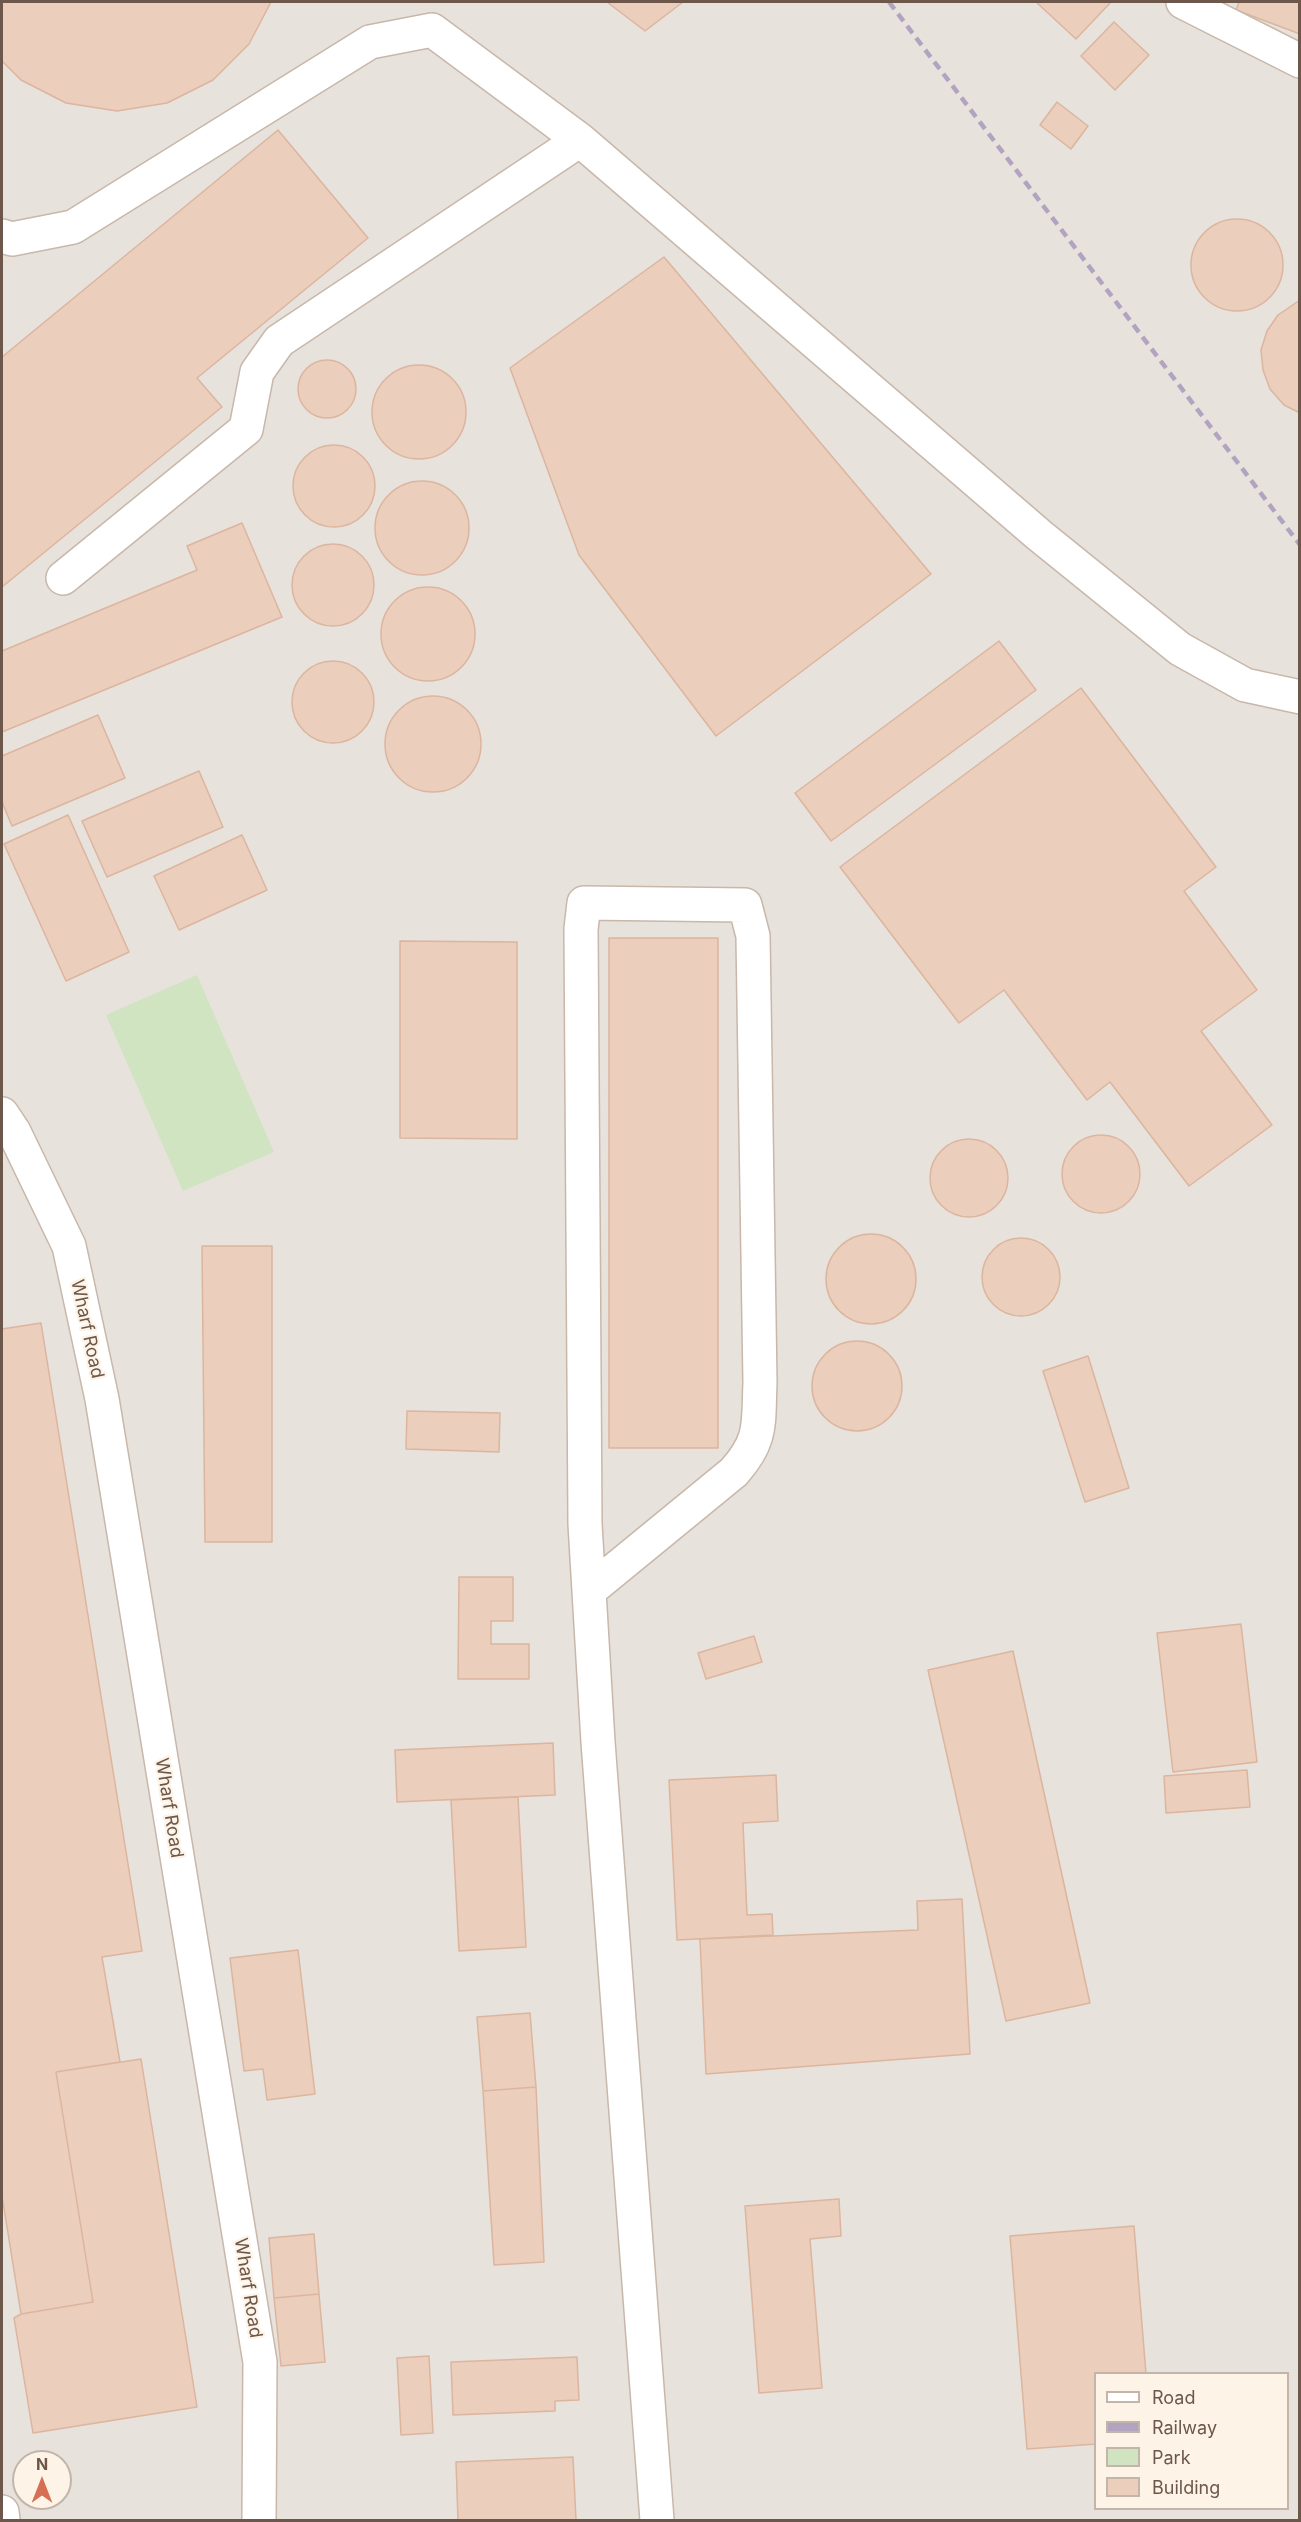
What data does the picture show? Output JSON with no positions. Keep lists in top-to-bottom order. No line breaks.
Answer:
{"streets":{"street":["Wharf Road"]},"legend":["Road","Railway","Park","Building"],"north":"top"}
